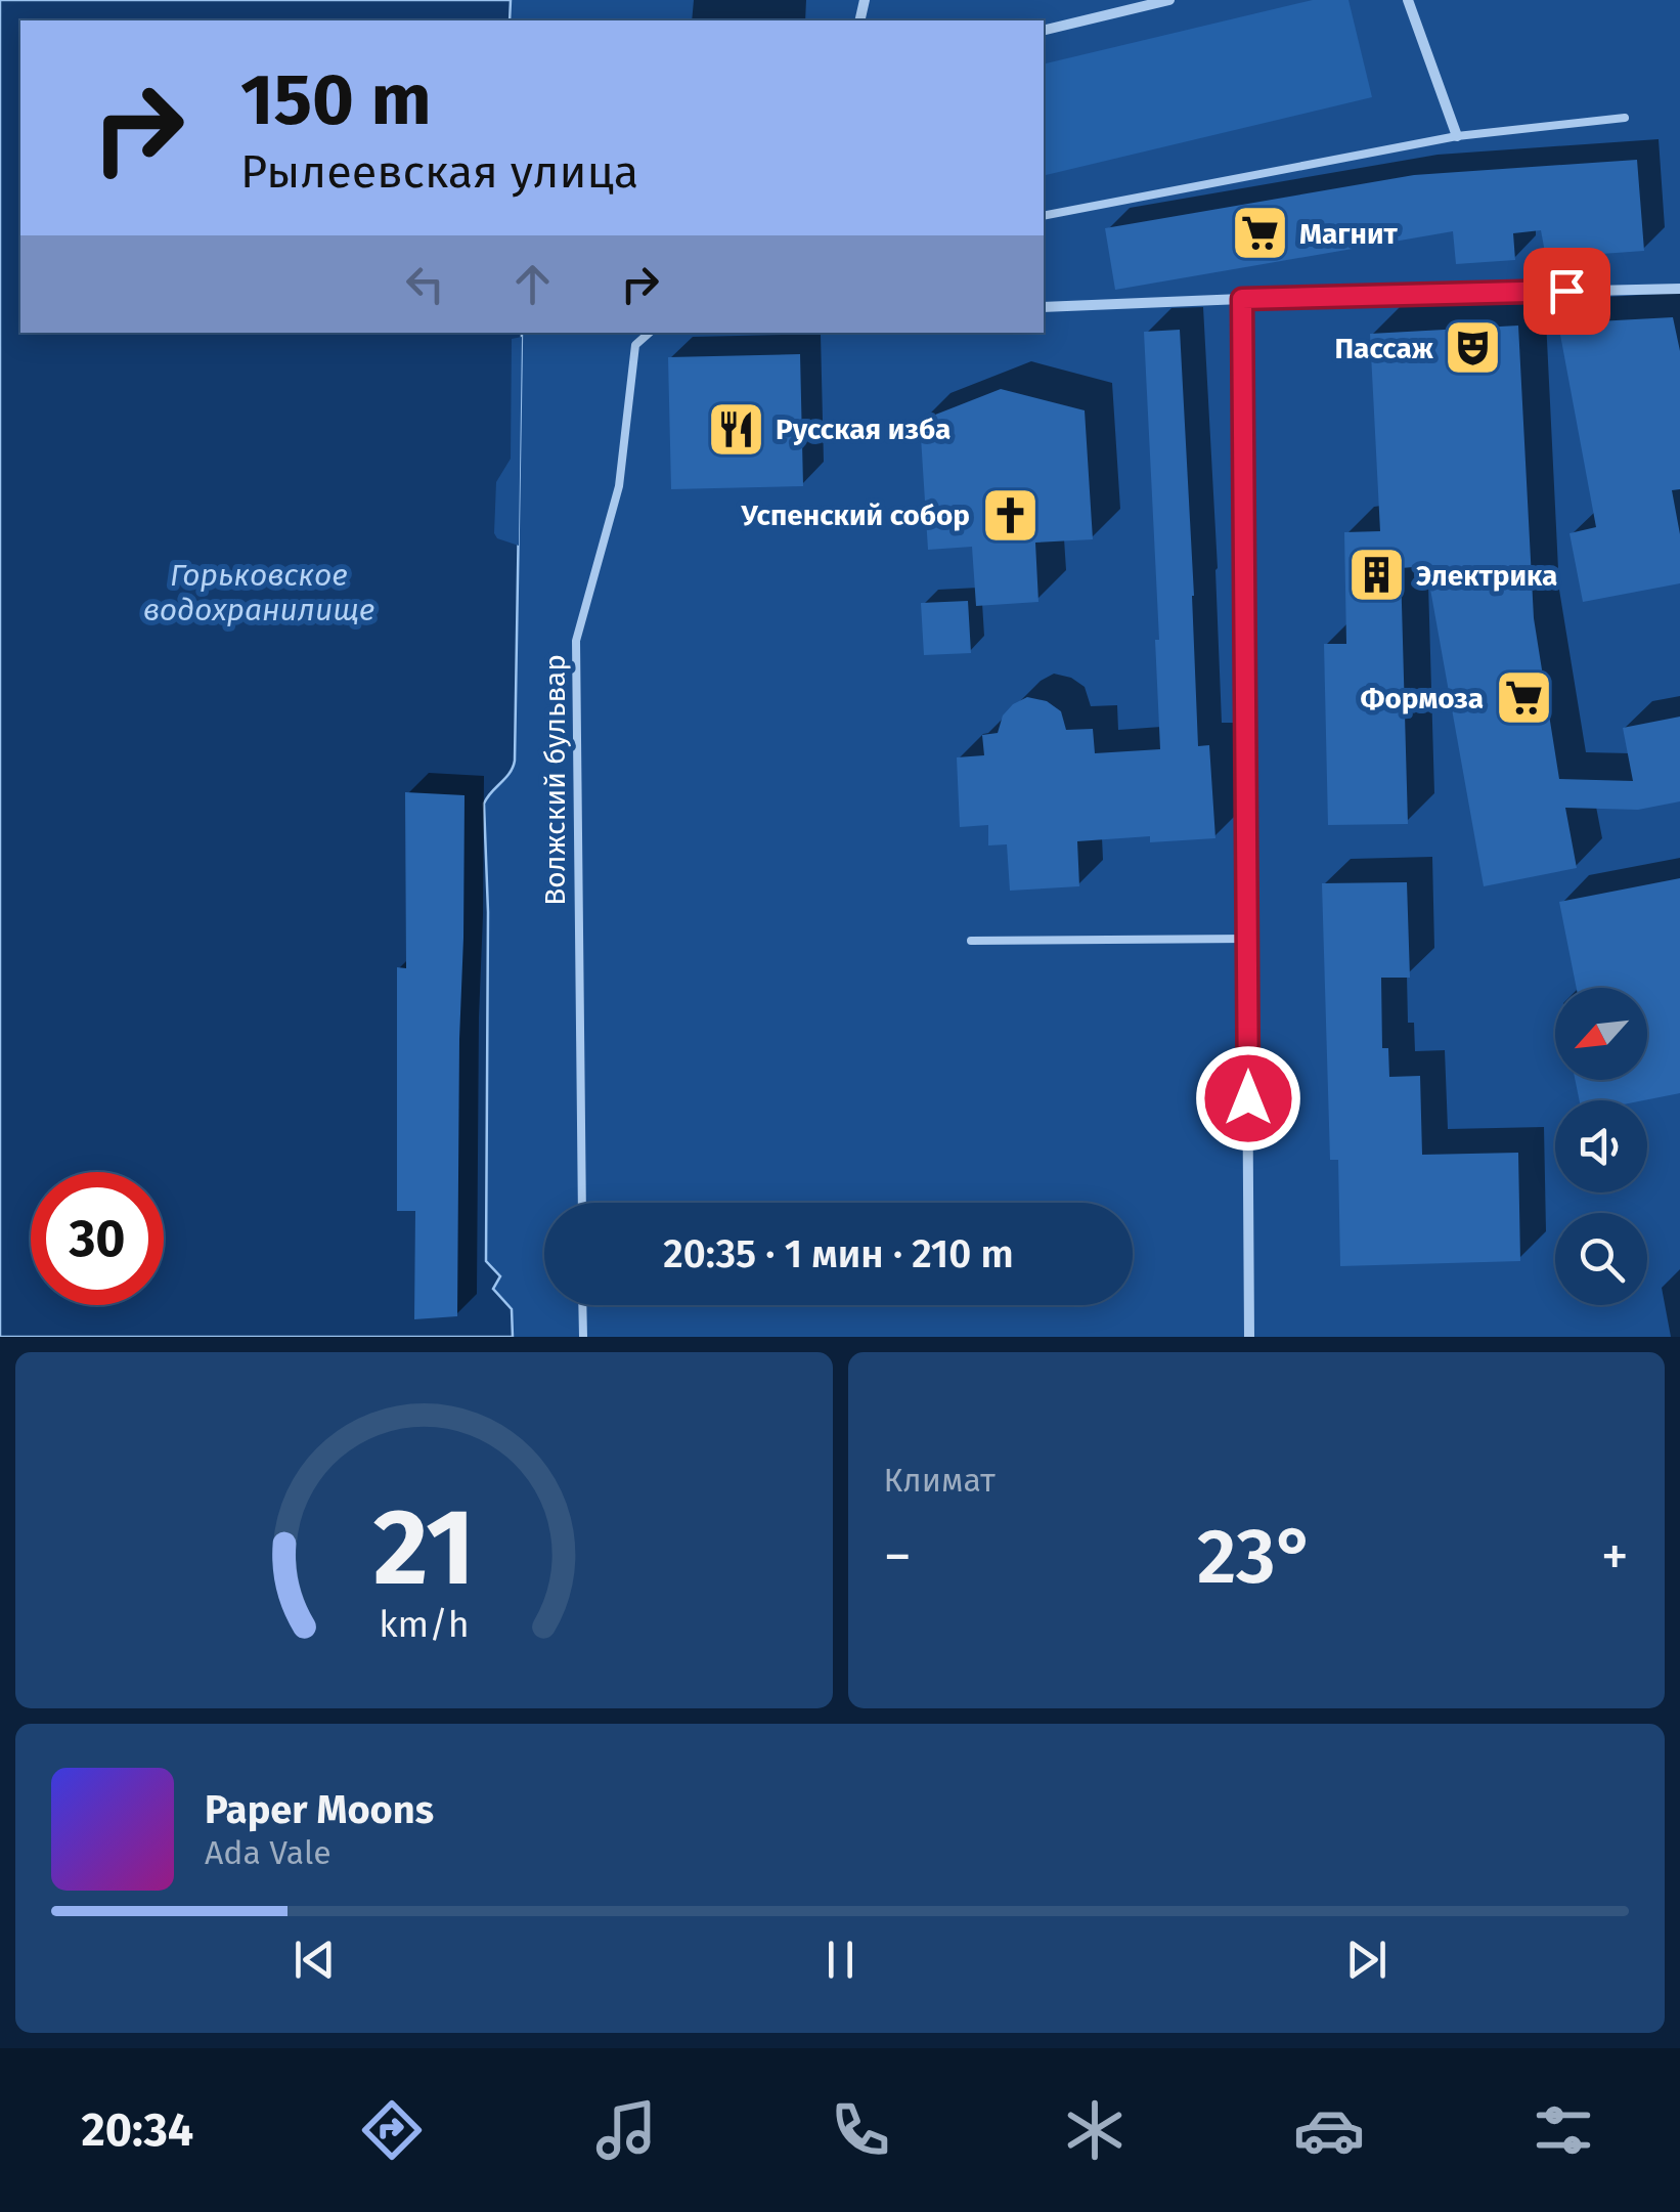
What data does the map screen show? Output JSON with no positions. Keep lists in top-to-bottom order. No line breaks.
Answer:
{"streets":{"lane":["Волжский бульвар"]},"water":["Горьковское водохранилище"],"places":{"supermarket":["Магнит","Формоза"],"theatre":["Пассаж"],"restaurant":["Русская изба"],"church":["Успенский собор"],"building":["Электрика"]},"north":"bottom left","page":{"turn":["150 m","Рылеевская улица"],"limit":"30","trip":"20:35 · 1 мин · 210 m","tile":"Климат","heat":["−","23°","+"],"song":["Paper Moons","Ada Vale"],"tabs":"20:34","gauge":["21","km/h"]}}
